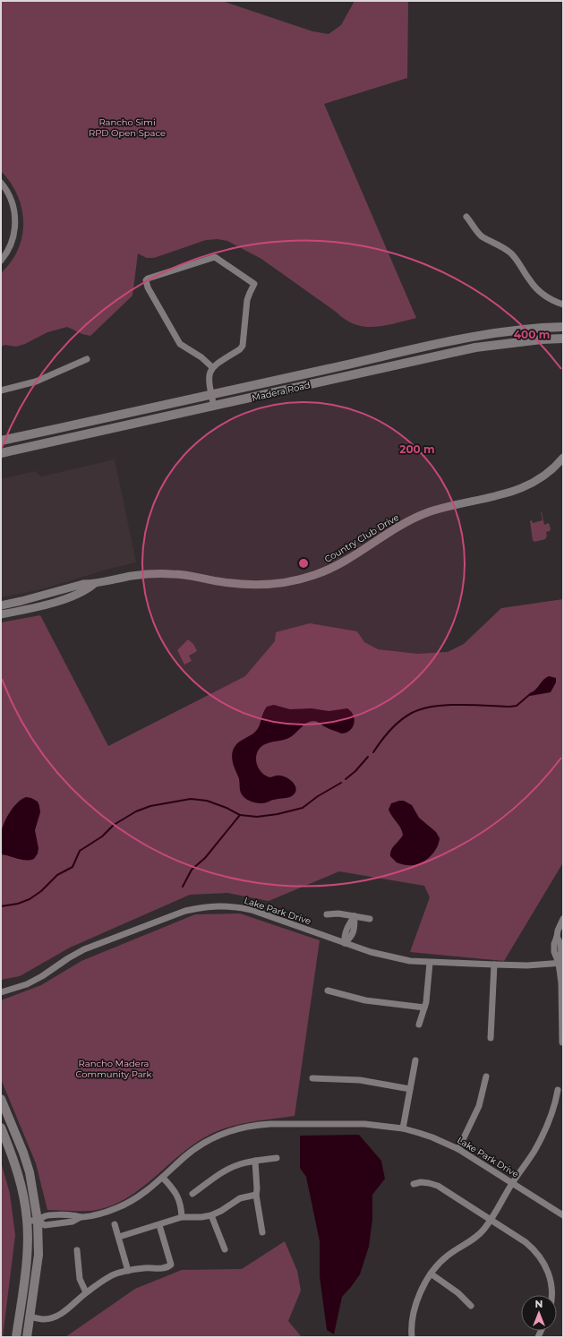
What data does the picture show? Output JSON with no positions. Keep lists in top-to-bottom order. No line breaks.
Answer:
{"streets":{"main road":["Madera Road"],"street":["Country Club Drive","Lake Park Drive"]},"parks":["Rancho Simi RPD Open Space","Rancho Madera Community Park"],"north":"top","rings":["400 m","200 m"]}
